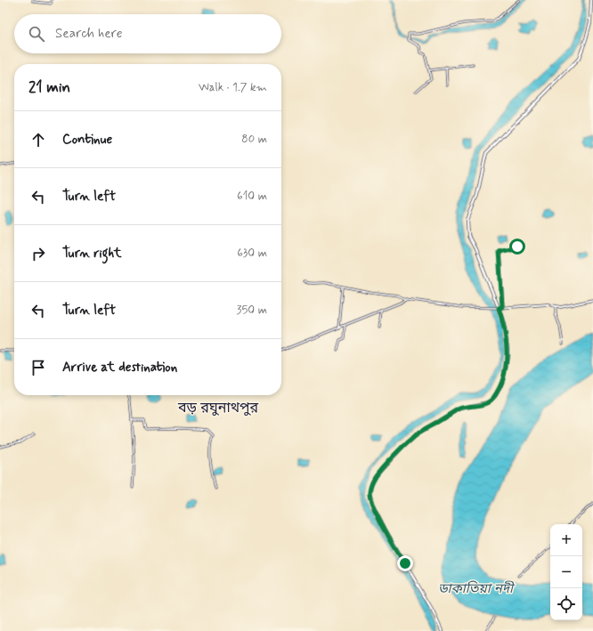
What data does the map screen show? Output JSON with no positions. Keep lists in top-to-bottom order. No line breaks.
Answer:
{"districts":["বড় রঘুনাথপুর"],"water":["ডাকাতিয়া নদী"],"page":{"search":"Search here","heading":["21 min","Walk · 1.7 km"],"list":[["Continue","80 m"],["Turn left","610 m"],["Turn right","630 m"],["Turn left","350 m"],"Arrive at destination"],"map_buttons":["+","−"]}}
